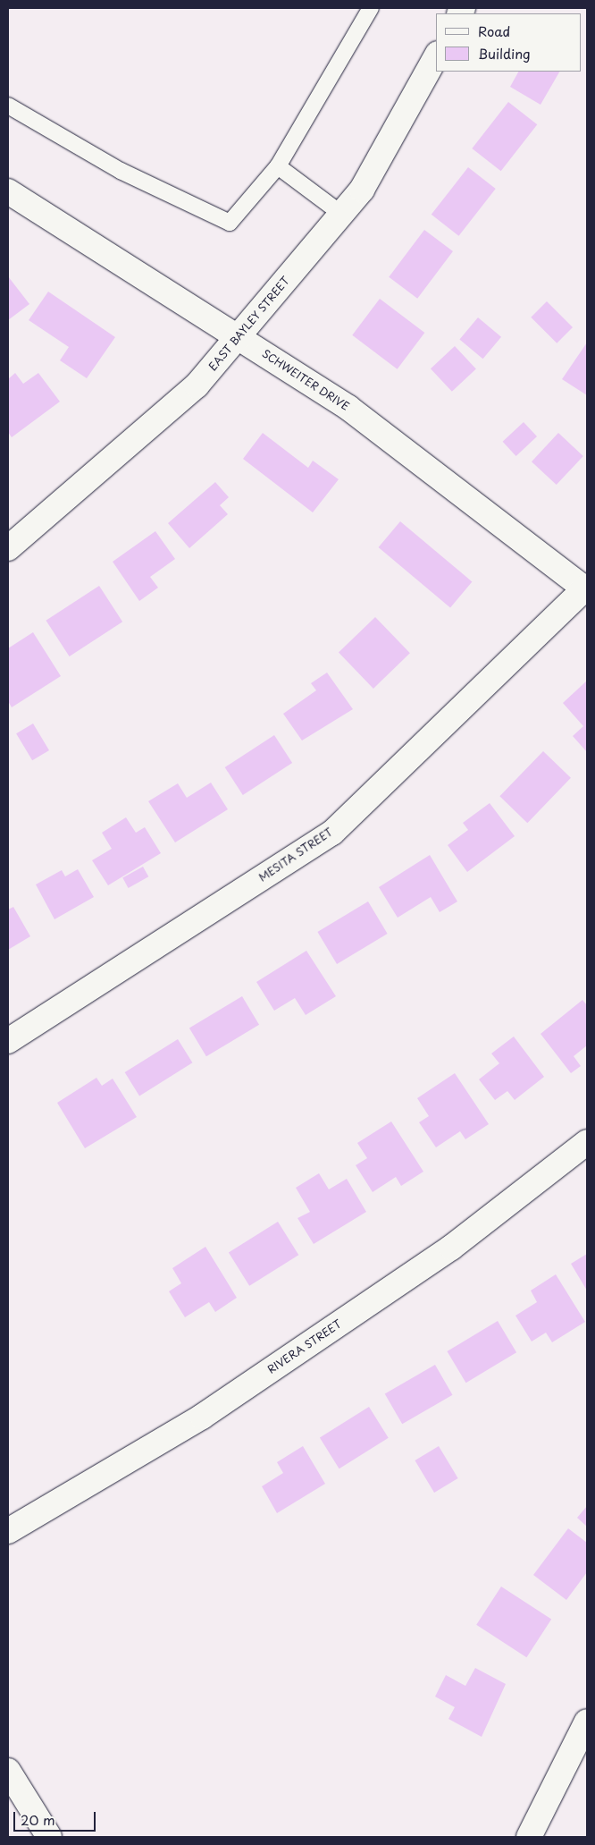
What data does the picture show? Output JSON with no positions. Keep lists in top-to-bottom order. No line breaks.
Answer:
{"streets":{"street":["EAST BAYLEY STREET","SCHWEITER DRIVE","MESITA STREET","RIVERA STREET"]},"crossings":[["EAST BAYLEY STREET","SCHWEITER DRIVE"],["SCHWEITER DRIVE","MESITA STREET"]],"legend":["Road","Building"],"scale_bar":"20 m"}
